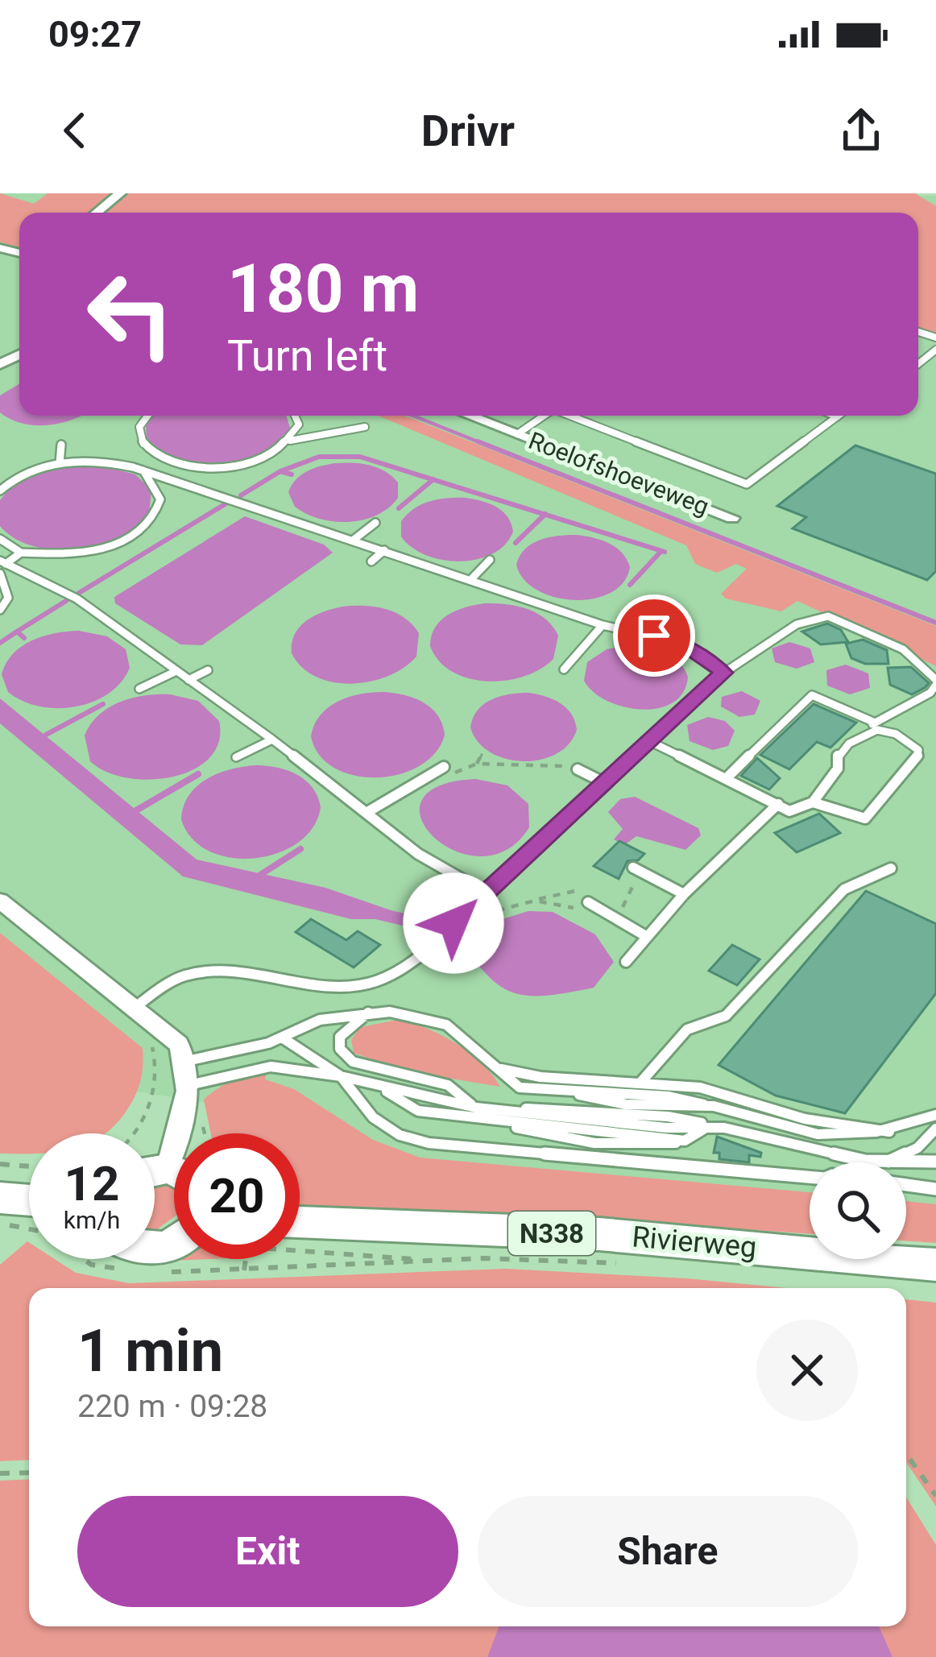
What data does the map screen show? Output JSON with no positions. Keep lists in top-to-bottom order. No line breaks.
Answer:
{"streets":{"main road":["N338","Rivierweg"],"street":["Roelofshoeveweg"]},"page":{"status":"09:27","header":"Drivr","turn":["180 m","Turn left"],"speed":"12 km/h","limit":"20","heading":["1 min","220 m · 09:28"],"buttons":["Exit","Share"]}}
